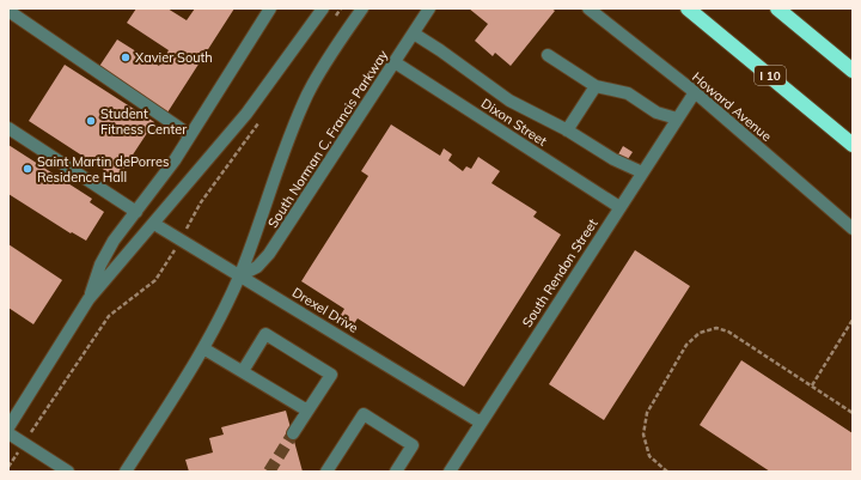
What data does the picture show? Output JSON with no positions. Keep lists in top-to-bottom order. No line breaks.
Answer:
{"streets":{"highway":["I 10"],"street":["Howard Avenue","Dixon Street","South Norman C. Francis Parkway","South Rendon Street","Drexel Drive"]},"crossings":[["Howard Avenue","South Rendon Street"],["Dixon Street","South Norman C. Francis Parkway"],["Dixon Street","South Rendon Street"],["South Norman C. Francis Parkway","Drexel Drive"],["South Rendon Street","Drexel Drive"]],"places":["Xavier South","Student Fitness Center","Saint Martin dePorres Residence Hall"]}
